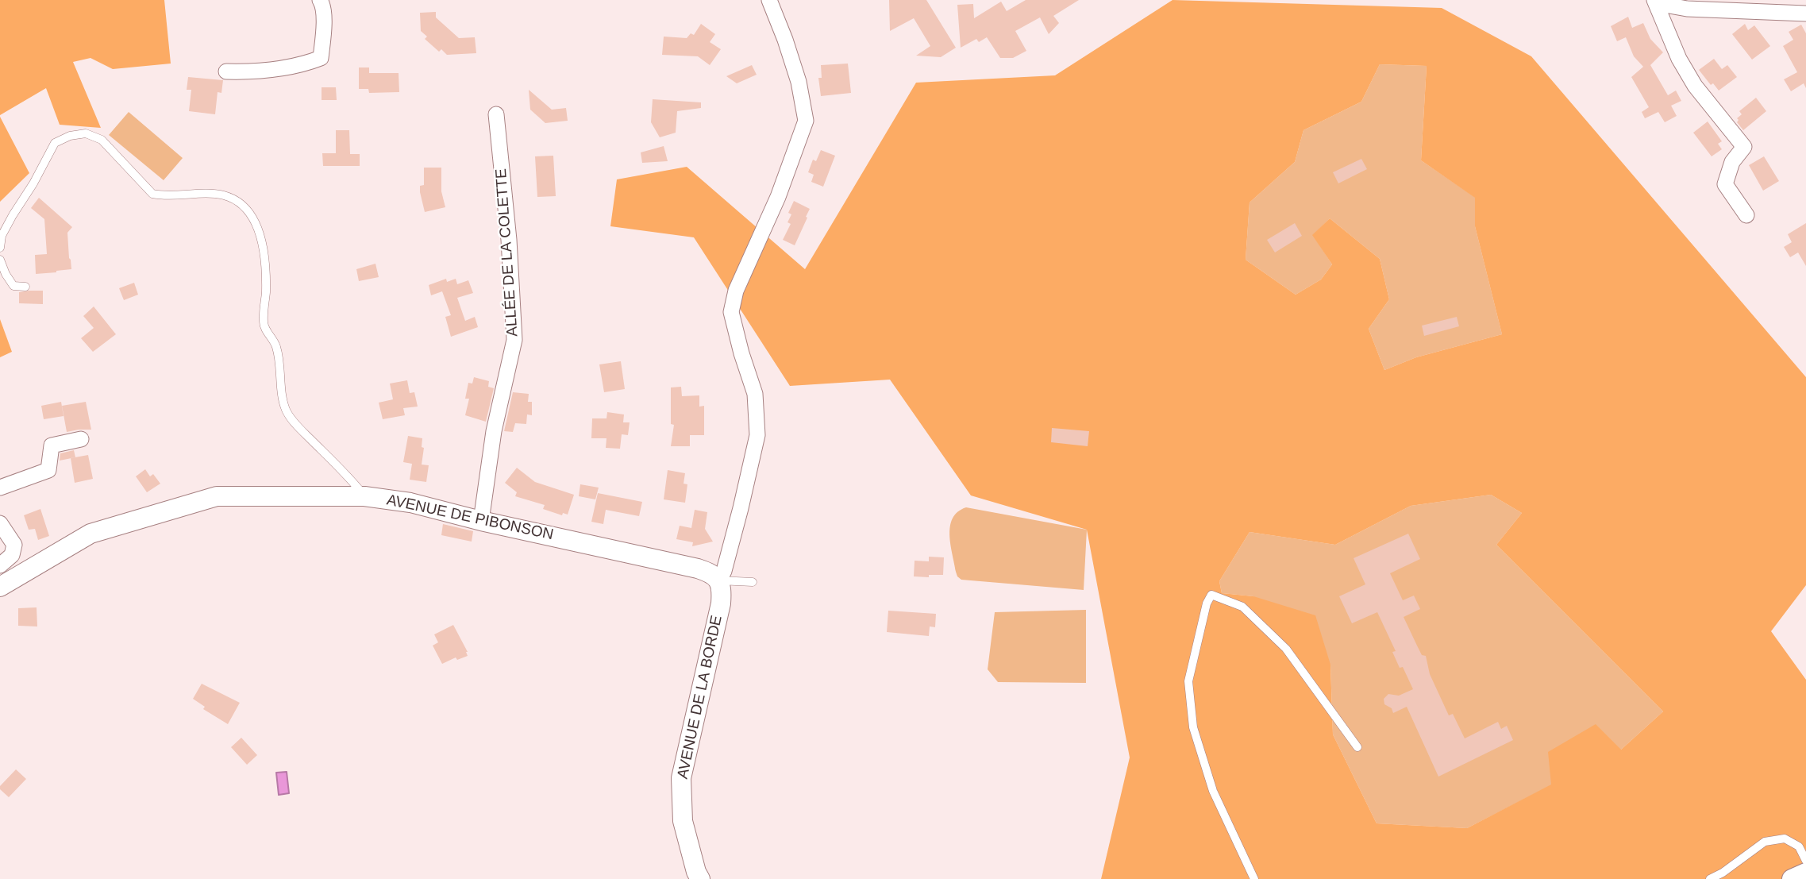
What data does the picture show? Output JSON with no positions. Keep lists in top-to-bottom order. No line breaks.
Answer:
{"streets":{"street":["ALLÉE DE LA COLETTE","AVENUE DE PIBONSON","AVENUE DE LA BORDE"]},"crossings":[["ALLÉE DE LA COLETTE","AVENUE DE PIBONSON"],["AVENUE DE PIBONSON","AVENUE DE LA BORDE"]]}
